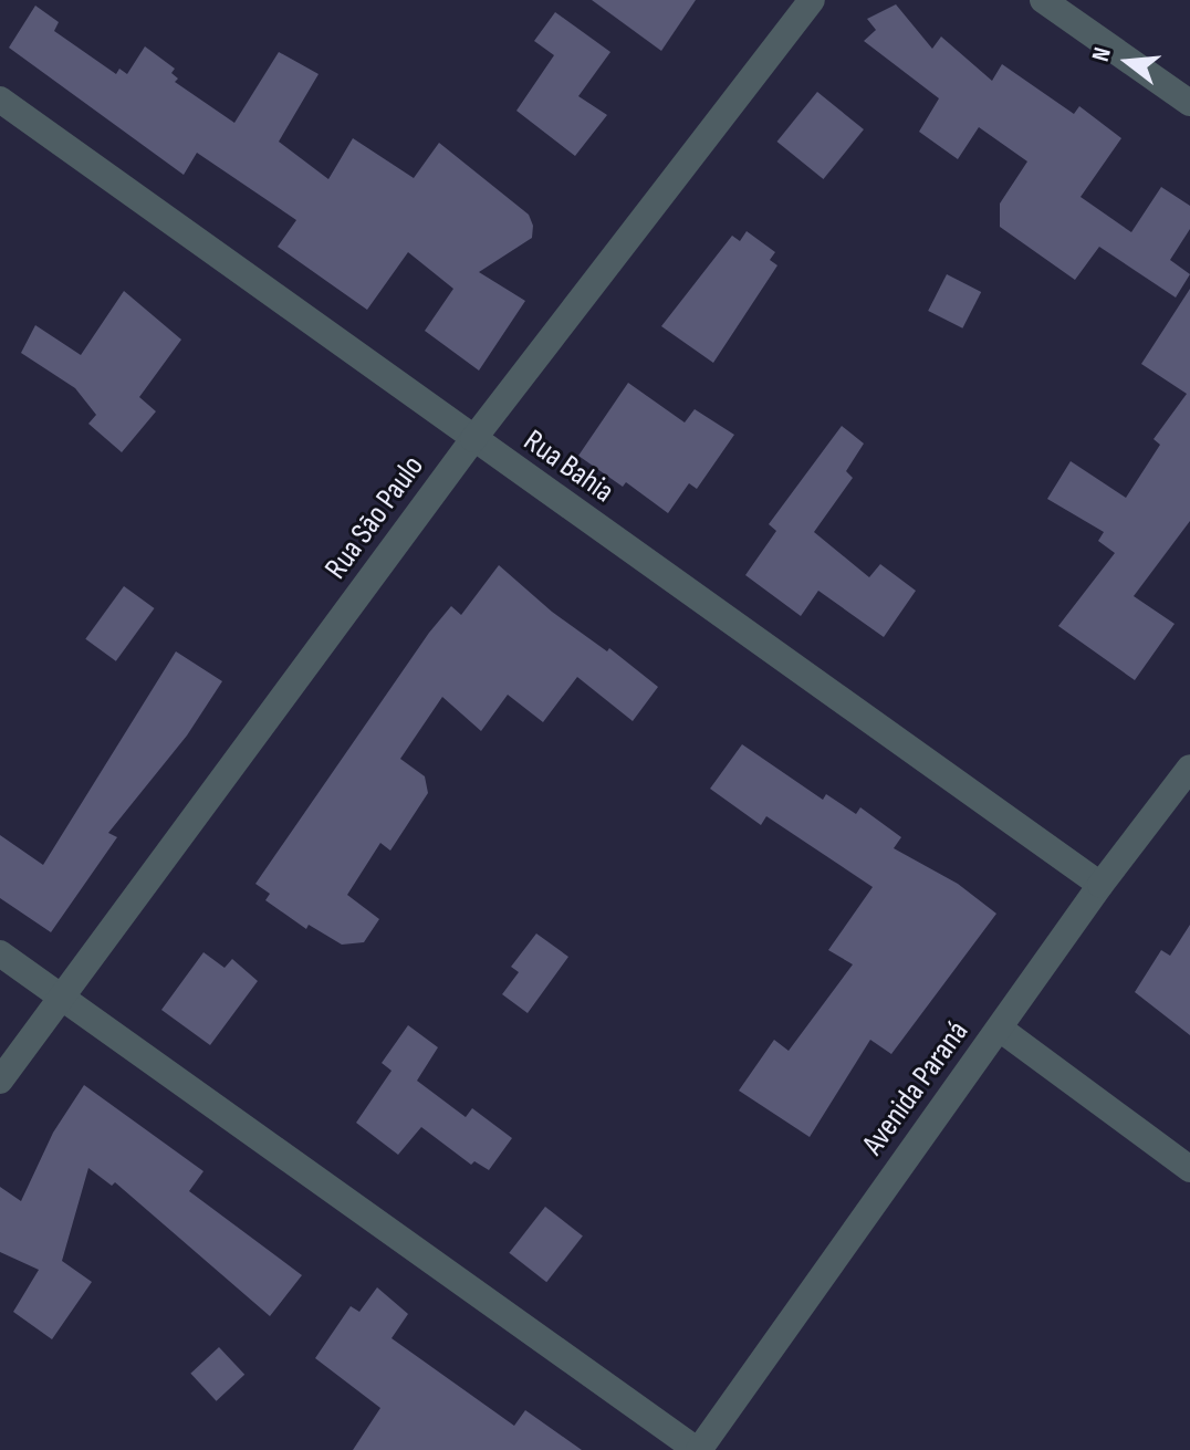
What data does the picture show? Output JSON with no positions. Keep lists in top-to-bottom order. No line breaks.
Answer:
{"streets":{"street":["Rua Bahia","Rua São Paulo","Avenida Paraná"]},"crossings":[["Rua Bahia","Rua São Paulo"],["Rua Bahia","Avenida Paraná"]],"north":"left"}
